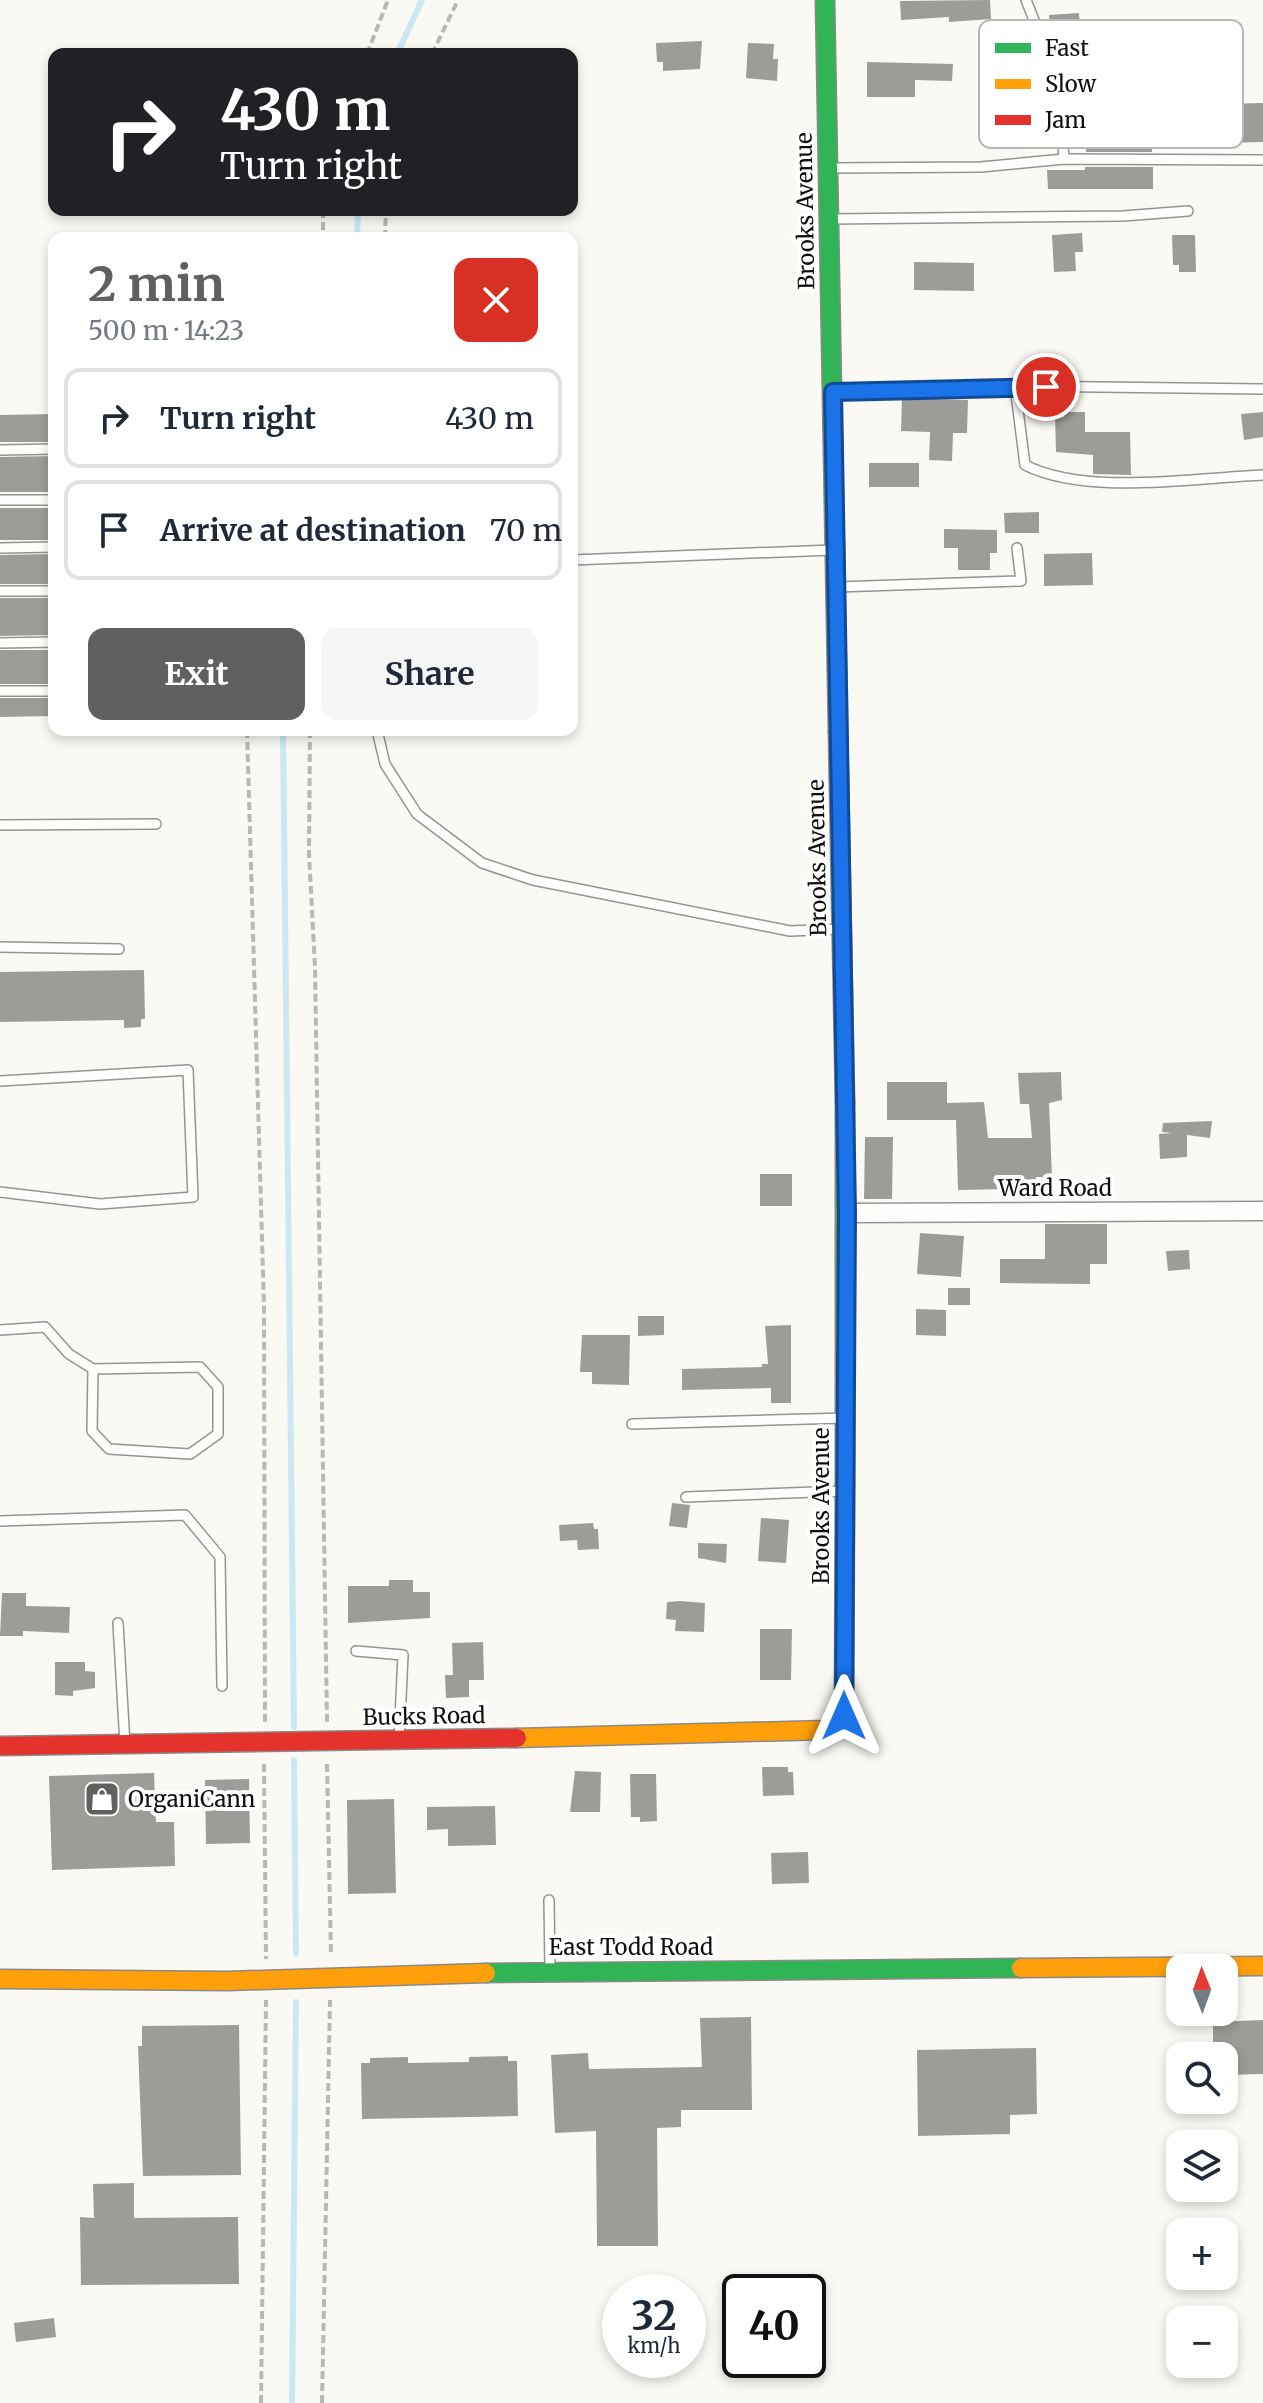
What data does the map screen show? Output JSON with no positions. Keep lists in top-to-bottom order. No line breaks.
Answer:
{"streets":{"street":["Brooks Avenue","Ward Road","Bucks Road","East Todd Road"]},"crossings":[["Brooks Avenue","Ward Road"],["Brooks Avenue","Bucks Road"]],"places":{"shop":["OrganiCann"]},"legend":["Fast","Slow","Jam"],"north":"top","page":{"turn":["430 m","Turn right"],"heading":["2 min","500 m · 14:23"],"list":[{"name":"Turn right","value":"430 m"},{"name":"Arrive at destination","value":"70 m"}],"buttons":["Exit","Share"],"map_buttons":["+","−"],"speed":"32 km/h","limit":"40"}}
